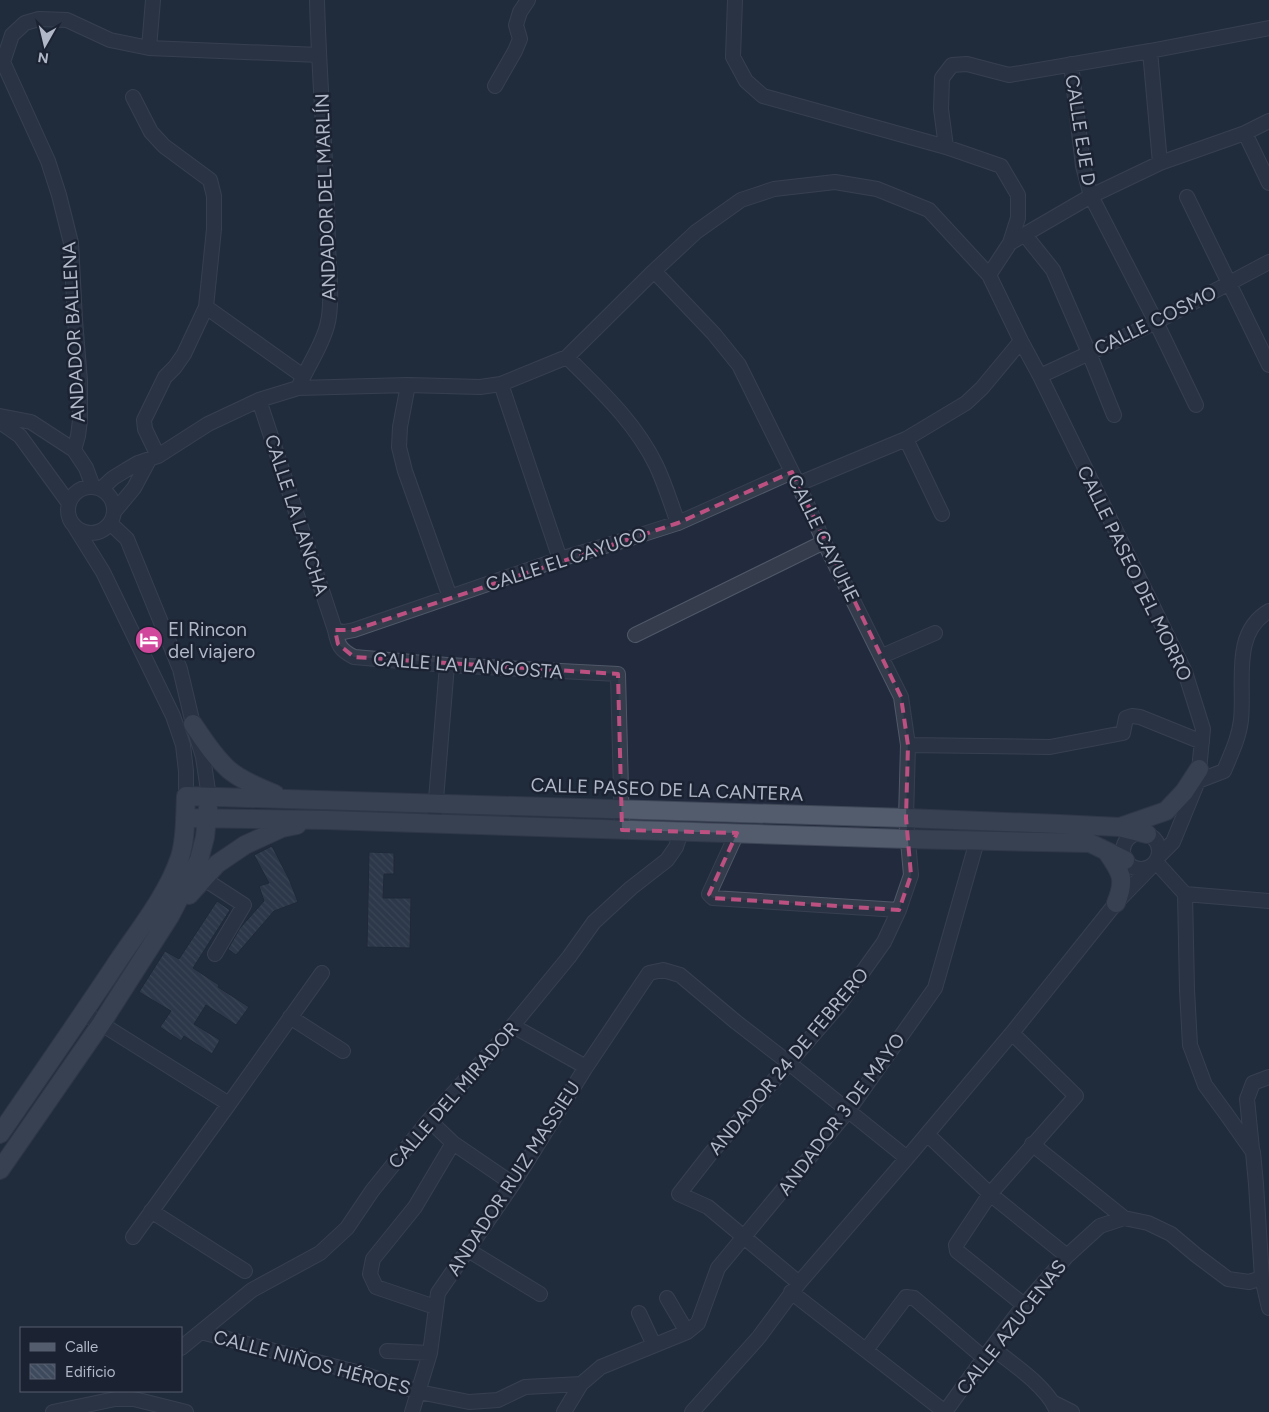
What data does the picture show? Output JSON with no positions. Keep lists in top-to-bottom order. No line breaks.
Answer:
{"streets":{"main road":["CALLE PASEO DE LA CANTERA"],"street":["CALLE EJE D","ANDADOR DEL MARLÍN","CALLE COSMO","ANDADOR BALLENA","CALLE LA LANCHA","CALLE CAYUHE","CALLE EL CAYUCO","CALLE PASEO DEL MORRO","CALLE LA LANGOSTA","ANDADOR 24 DE FEBRERO","CALLE DEL MIRADOR","ANDADOR 3 DE MAYO","ANDADOR RUIZ MASSIEU","CALLE AZUCENAS","CALLE NIÑOS HÉROES"]},"crossings":[["CALLE EJE D","CALLE COSMO"],["CALLE COSMO","CALLE PASEO DEL MORRO"],["CALLE LA LANCHA","CALLE EL CAYUCO"],["CALLE LA LANCHA","CALLE LA LANGOSTA"],["CALLE CAYUHE","CALLE EL CAYUCO"],["CALLE CAYUHE","CALLE PASEO DEL MORRO"],["CALLE CAYUHE","CALLE PASEO DE LA CANTERA"],["CALLE CAYUHE","ANDADOR 24 DE FEBRERO"],["CALLE EL CAYUCO","CALLE PASEO DEL MORRO"],["CALLE EL CAYUCO","CALLE LA LANGOSTA"],["CALLE PASEO DEL MORRO","CALLE PASEO DE LA CANTERA"],["CALLE LA LANGOSTA","CALLE PASEO DE LA CANTERA"],["ANDADOR 24 DE FEBRERO","ANDADOR 3 DE MAYO"],["ANDADOR 24 DE FEBRERO","ANDADOR RUIZ MASSIEU"],["CALLE DEL MIRADOR","CALLE NIÑOS HÉROES"],["ANDADOR RUIZ MASSIEU","CALLE NIÑOS HÉROES"]],"places":{"hotel":["El Rincon del viajero"]},"legend":["Calle","Edificio"],"north":"bottom"}
